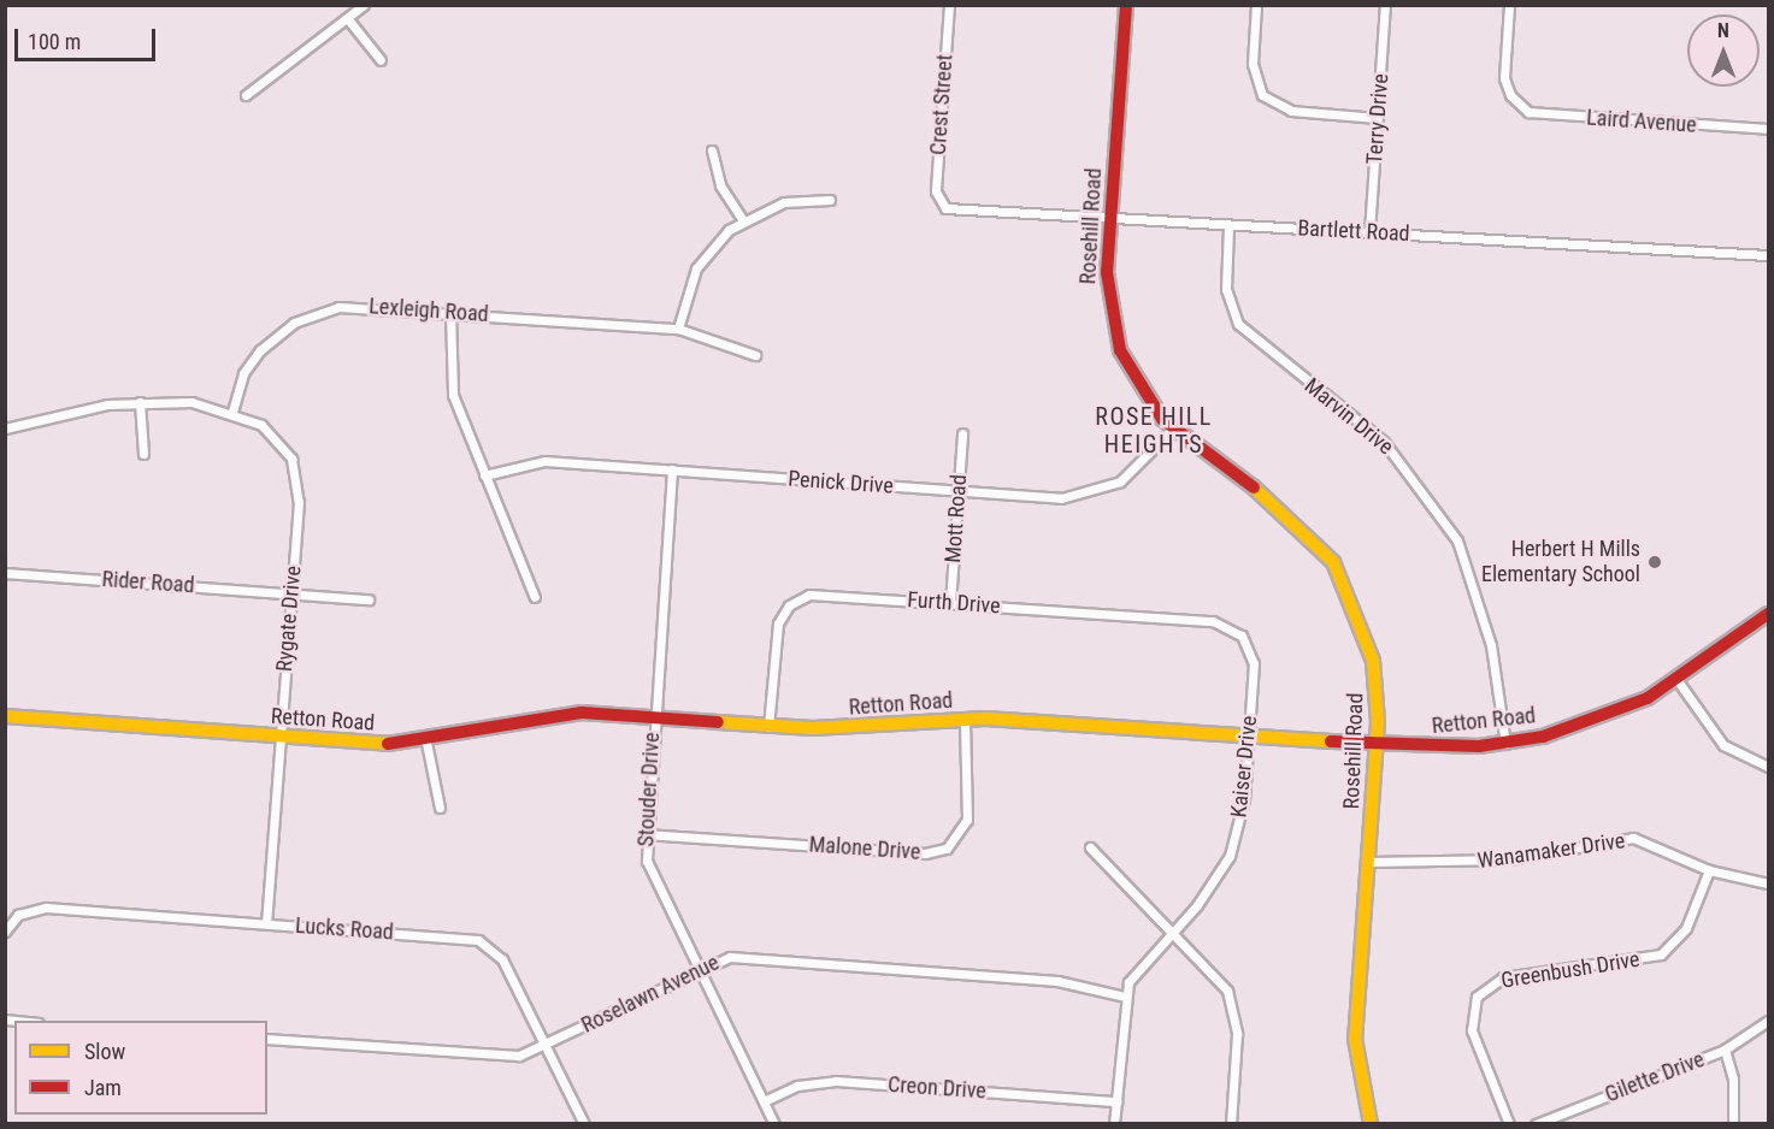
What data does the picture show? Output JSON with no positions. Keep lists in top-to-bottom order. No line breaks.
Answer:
{"streets":{"street":["Crest Street","Terry Drive","Laird Avenue","Rosehill Road","Bartlett Road","Lexleigh Road","Marvin Drive","Penick Drive","Mott Road","Rider Road","Furth Drive","Rygate Drive","Retton Road","Kaiser Drive","Stouder Drive","Malone Drive","Wanamaker Drive","Lucks Road","Greenbush Drive","Roselawn Avenue","Gilette Drive","Creon Drive"]},"crossings":[["Crest Street","Bartlett Road"],["Terry Drive","Bartlett Road"],["Rosehill Road","Bartlett Road"],["Rosehill Road","Penick Drive"],["Rosehill Road","Retton Road"],["Rosehill Road","Wanamaker Drive"],["Bartlett Road","Marvin Drive"],["Lexleigh Road","Rygate Drive"],["Marvin Drive","Retton Road"],["Penick Drive","Mott Road"],["Penick Drive","Stouder Drive"],["Mott Road","Furth Drive"],["Rider Road","Rygate Drive"],["Furth Drive","Retton Road"],["Furth Drive","Kaiser Drive"],["Rygate Drive","Retton Road"],["Rygate Drive","Lucks Road"],["Retton Road","Kaiser Drive"],["Retton Road","Stouder Drive"],["Retton Road","Malone Drive"],["Kaiser Drive","Roselawn Avenue"],["Kaiser Drive","Creon Drive"],["Stouder Drive","Malone Drive"],["Stouder Drive","Roselawn Avenue"],["Stouder Drive","Creon Drive"],["Wanamaker Drive","Greenbush Drive"],["Lucks Road","Roselawn Avenue"]],"districts":["ROSE HILL HEIGHTS"],"places":["Herbert H Mills Elementary School"],"legend":["Slow","Jam"],"scale_bar":"100 m","north":"top"}
